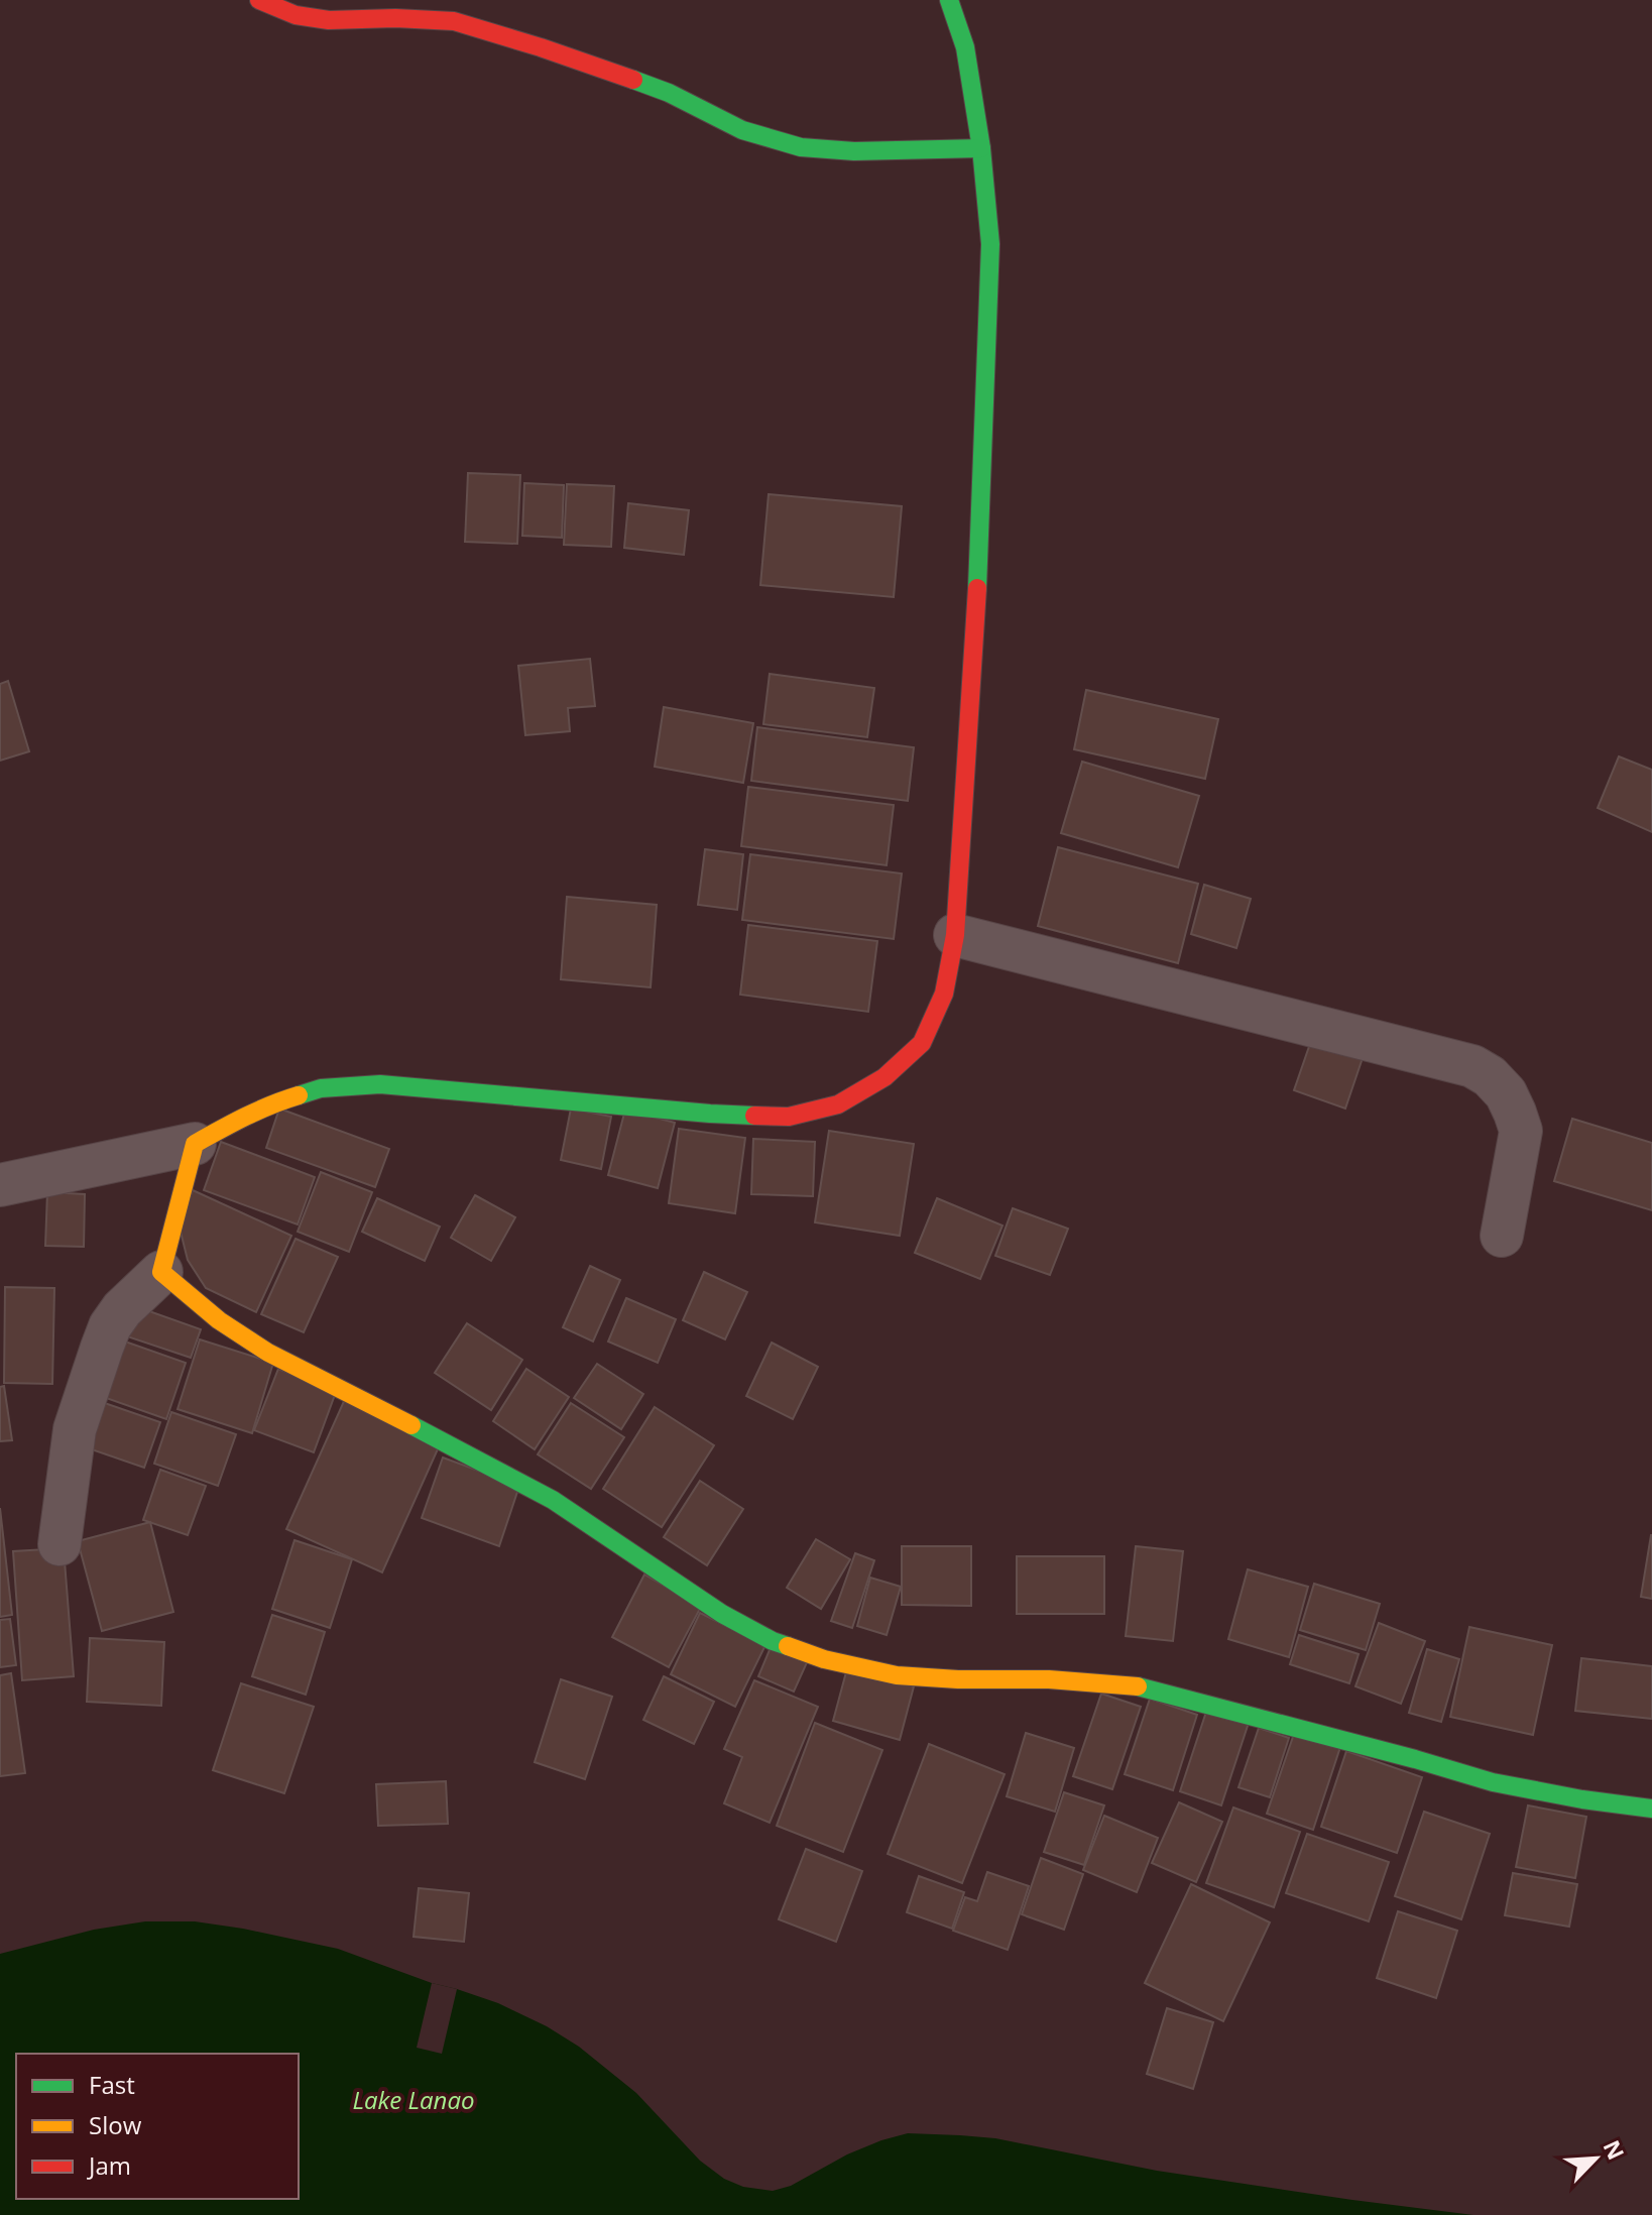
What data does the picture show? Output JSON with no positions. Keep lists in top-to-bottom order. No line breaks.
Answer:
{"water":["Lake Lanao"],"legend":["Fast","Slow","Jam"],"north":"top right"}
